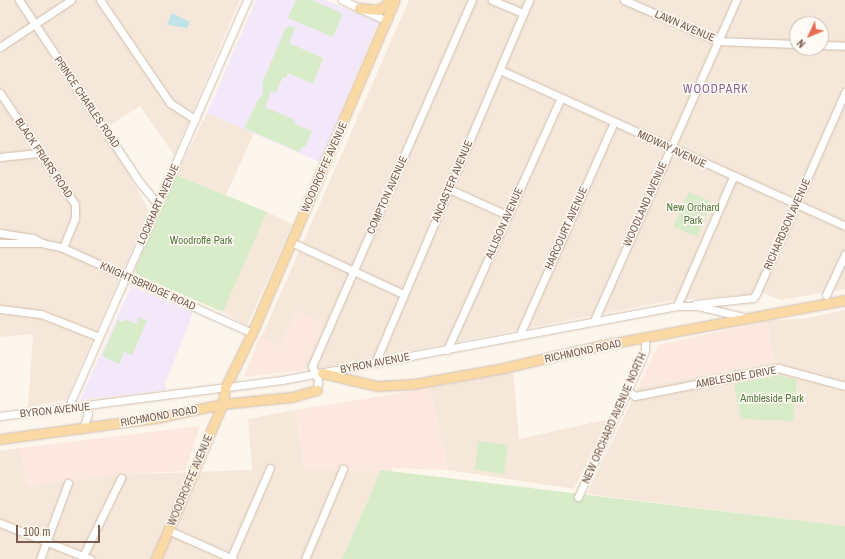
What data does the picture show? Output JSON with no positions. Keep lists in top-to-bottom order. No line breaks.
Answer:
{"streets":{"main road":["WOODROFFE AVENUE","RICHMOND ROAD"],"street":["LAWN AVENUE","PRINCE CHARLES ROAD","MIDWAY AVENUE","BLACK FRIARS ROAD","ANCASTER AVENUE","COMPTON AVENUE","LOCKHART AVENUE","WOODLAND AVENUE","ALLISON AVENUE","RICHARDSON AVENUE","HARCOURT AVENUE","KNIGHTSBRIDGE ROAD","BYRON AVENUE","AMBLESIDE DRIVE","NEW ORCHARD AVENUE NORTH"]},"crossings":[["LAWN AVENUE","WOODLAND AVENUE"],["PRINCE CHARLES ROAD","LOCKHART AVENUE"],["MIDWAY AVENUE","ANCASTER AVENUE"],["MIDWAY AVENUE","WOODLAND AVENUE"],["MIDWAY AVENUE","ALLISON AVENUE"],["MIDWAY AVENUE","RICHARDSON AVENUE"],["MIDWAY AVENUE","HARCOURT AVENUE"],["BLACK FRIARS ROAD","KNIGHTSBRIDGE ROAD"],["WOODROFFE AVENUE","KNIGHTSBRIDGE ROAD"],["WOODROFFE AVENUE","RICHMOND ROAD"],["WOODROFFE AVENUE","BYRON AVENUE"],["ANCASTER AVENUE","BYRON AVENUE"],["COMPTON AVENUE","RICHMOND ROAD"],["COMPTON AVENUE","BYRON AVENUE"],["LOCKHART AVENUE","KNIGHTSBRIDGE ROAD"],["LOCKHART AVENUE","BYRON AVENUE"],["WOODLAND AVENUE","BYRON AVENUE"],["ALLISON AVENUE","BYRON AVENUE"],["RICHARDSON AVENUE","BYRON AVENUE"],["HARCOURT AVENUE","BYRON AVENUE"],["RICHMOND ROAD","BYRON AVENUE"],["RICHMOND ROAD","NEW ORCHARD AVENUE NORTH"],["AMBLESIDE DRIVE","NEW ORCHARD AVENUE NORTH"]],"districts":["WOODPARK"],"parks":["New Orchard Park","Woodroffe Park","Ambleside Park"],"scale_bar":"100 m","north":"bottom left"}
